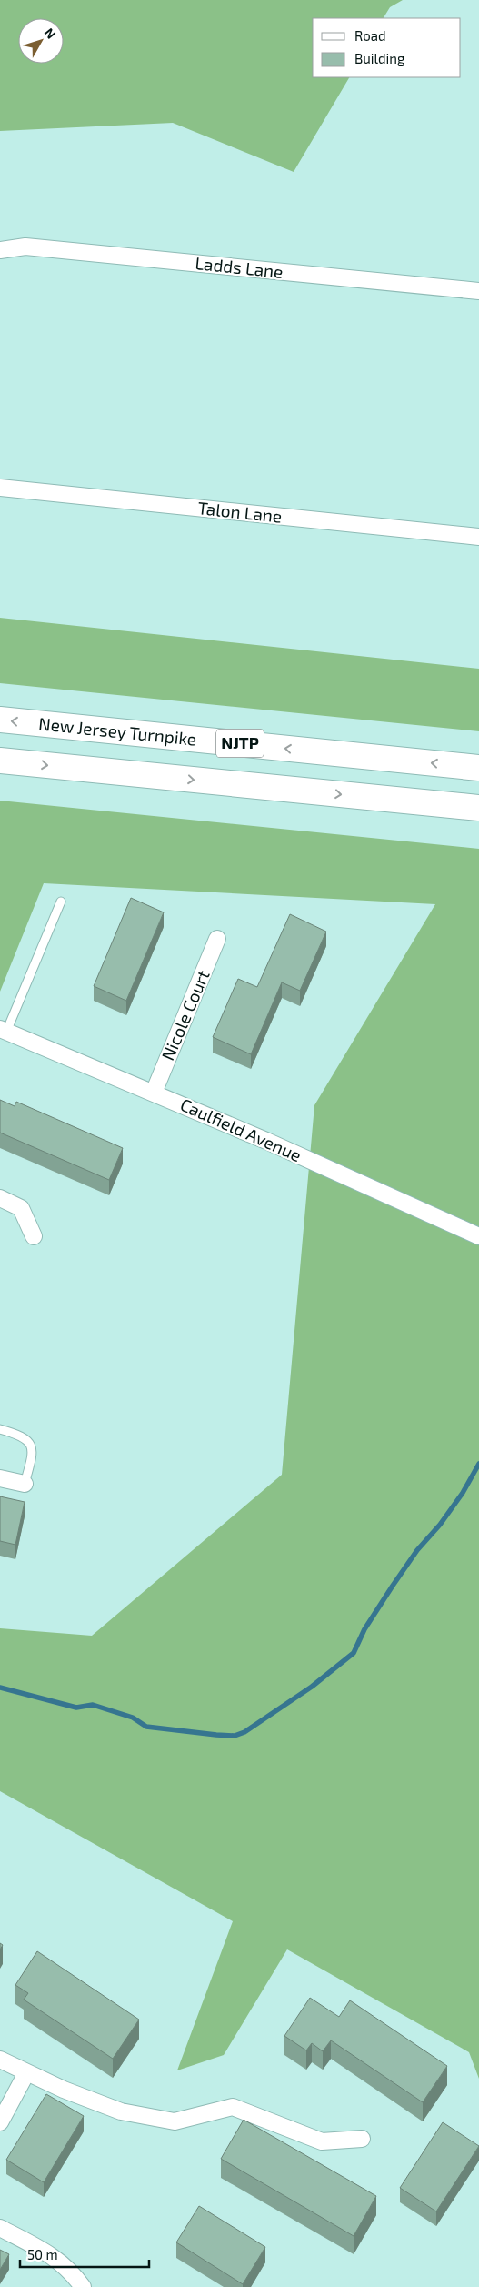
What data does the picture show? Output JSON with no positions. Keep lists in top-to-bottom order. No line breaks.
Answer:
{"streets":{"highway":["New Jersey Turnpike","NJTP"],"street":["Ladds Lane","Talon Lane","Nicole Court","Caulfield Avenue"]},"crossings":[["Nicole Court","Caulfield Avenue"]],"legend":["Road","Building"],"scale_bar":"50 m","north":"top right"}
